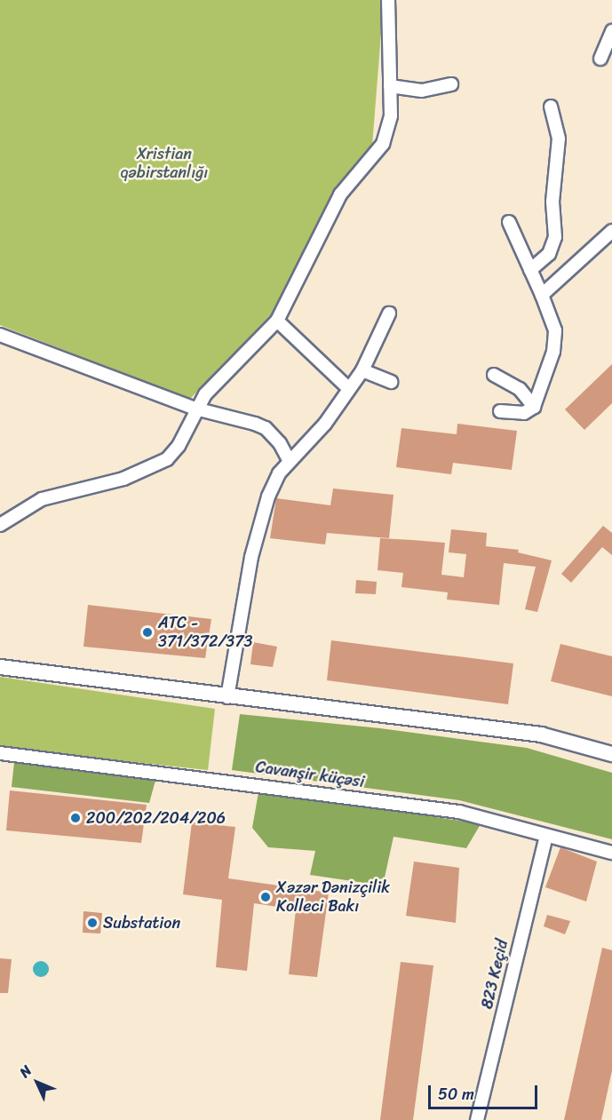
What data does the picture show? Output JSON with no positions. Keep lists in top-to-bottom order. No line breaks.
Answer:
{"streets":{"street":["Cavanşir küçəsi","823 Keçid"]},"crossings":[["Cavanşir küçəsi","823 Keçid"]],"parks":["Xristian qəbirstanlığı"],"places":["ATC - 371/372/373","200/202/204/206","Xəzər Dənizçilik Kolleci Bakı","Substation"],"scale_bar":"50 m","north":"top left"}
